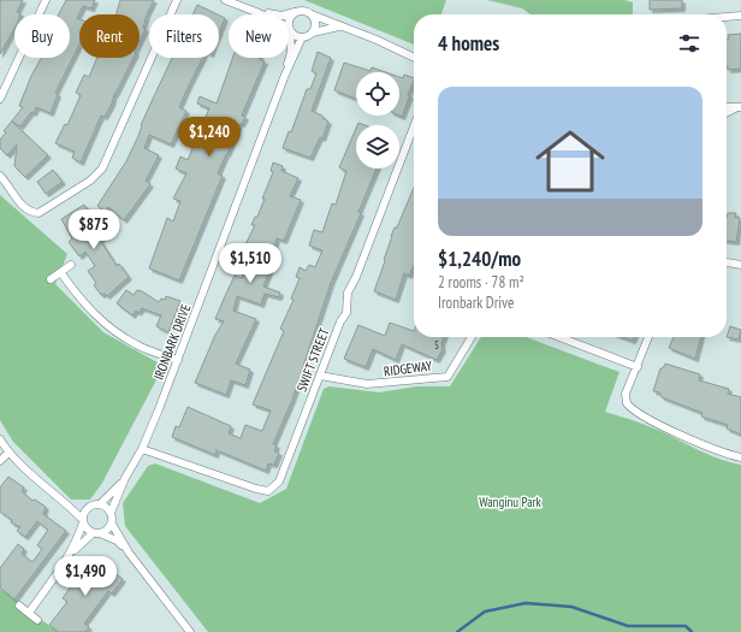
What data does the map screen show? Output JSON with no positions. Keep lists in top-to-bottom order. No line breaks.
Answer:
{"streets":{"street":["IRONBARK DRIVE","SWIFT STREET","RIDGEWAY"]},"crossings":[["IRONBARK DRIVE","SWIFT STREET"],["SWIFT STREET","RIDGEWAY"]],"parks":["Wanginu Park"],"house_numbers":["5"],"page":{"chip":["Buy","Rent","Filters","New"],"heading":"4 homes","list":[{"name":"$1,240/mo","note":"2 rooms · 78 m² · Ironbark Drive"}],"price":["$1,240","$875","$1,510","$1,490"]}}
